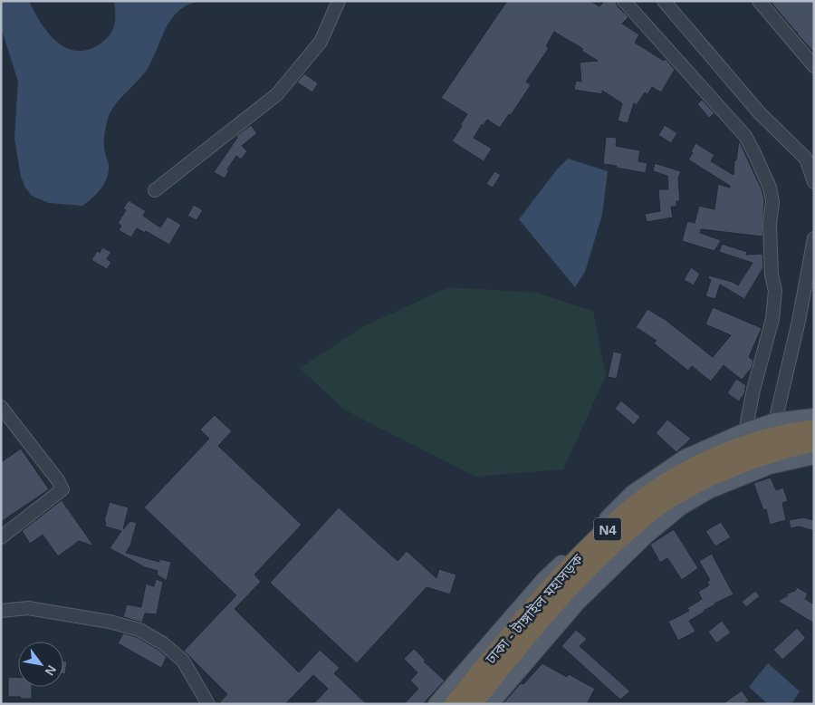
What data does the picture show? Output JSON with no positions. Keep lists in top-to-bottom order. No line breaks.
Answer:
{"streets":{"highway":["N4","ঢাকা - টাঙ্গাইল মহাসড়ক"]},"north":"bottom right"}
